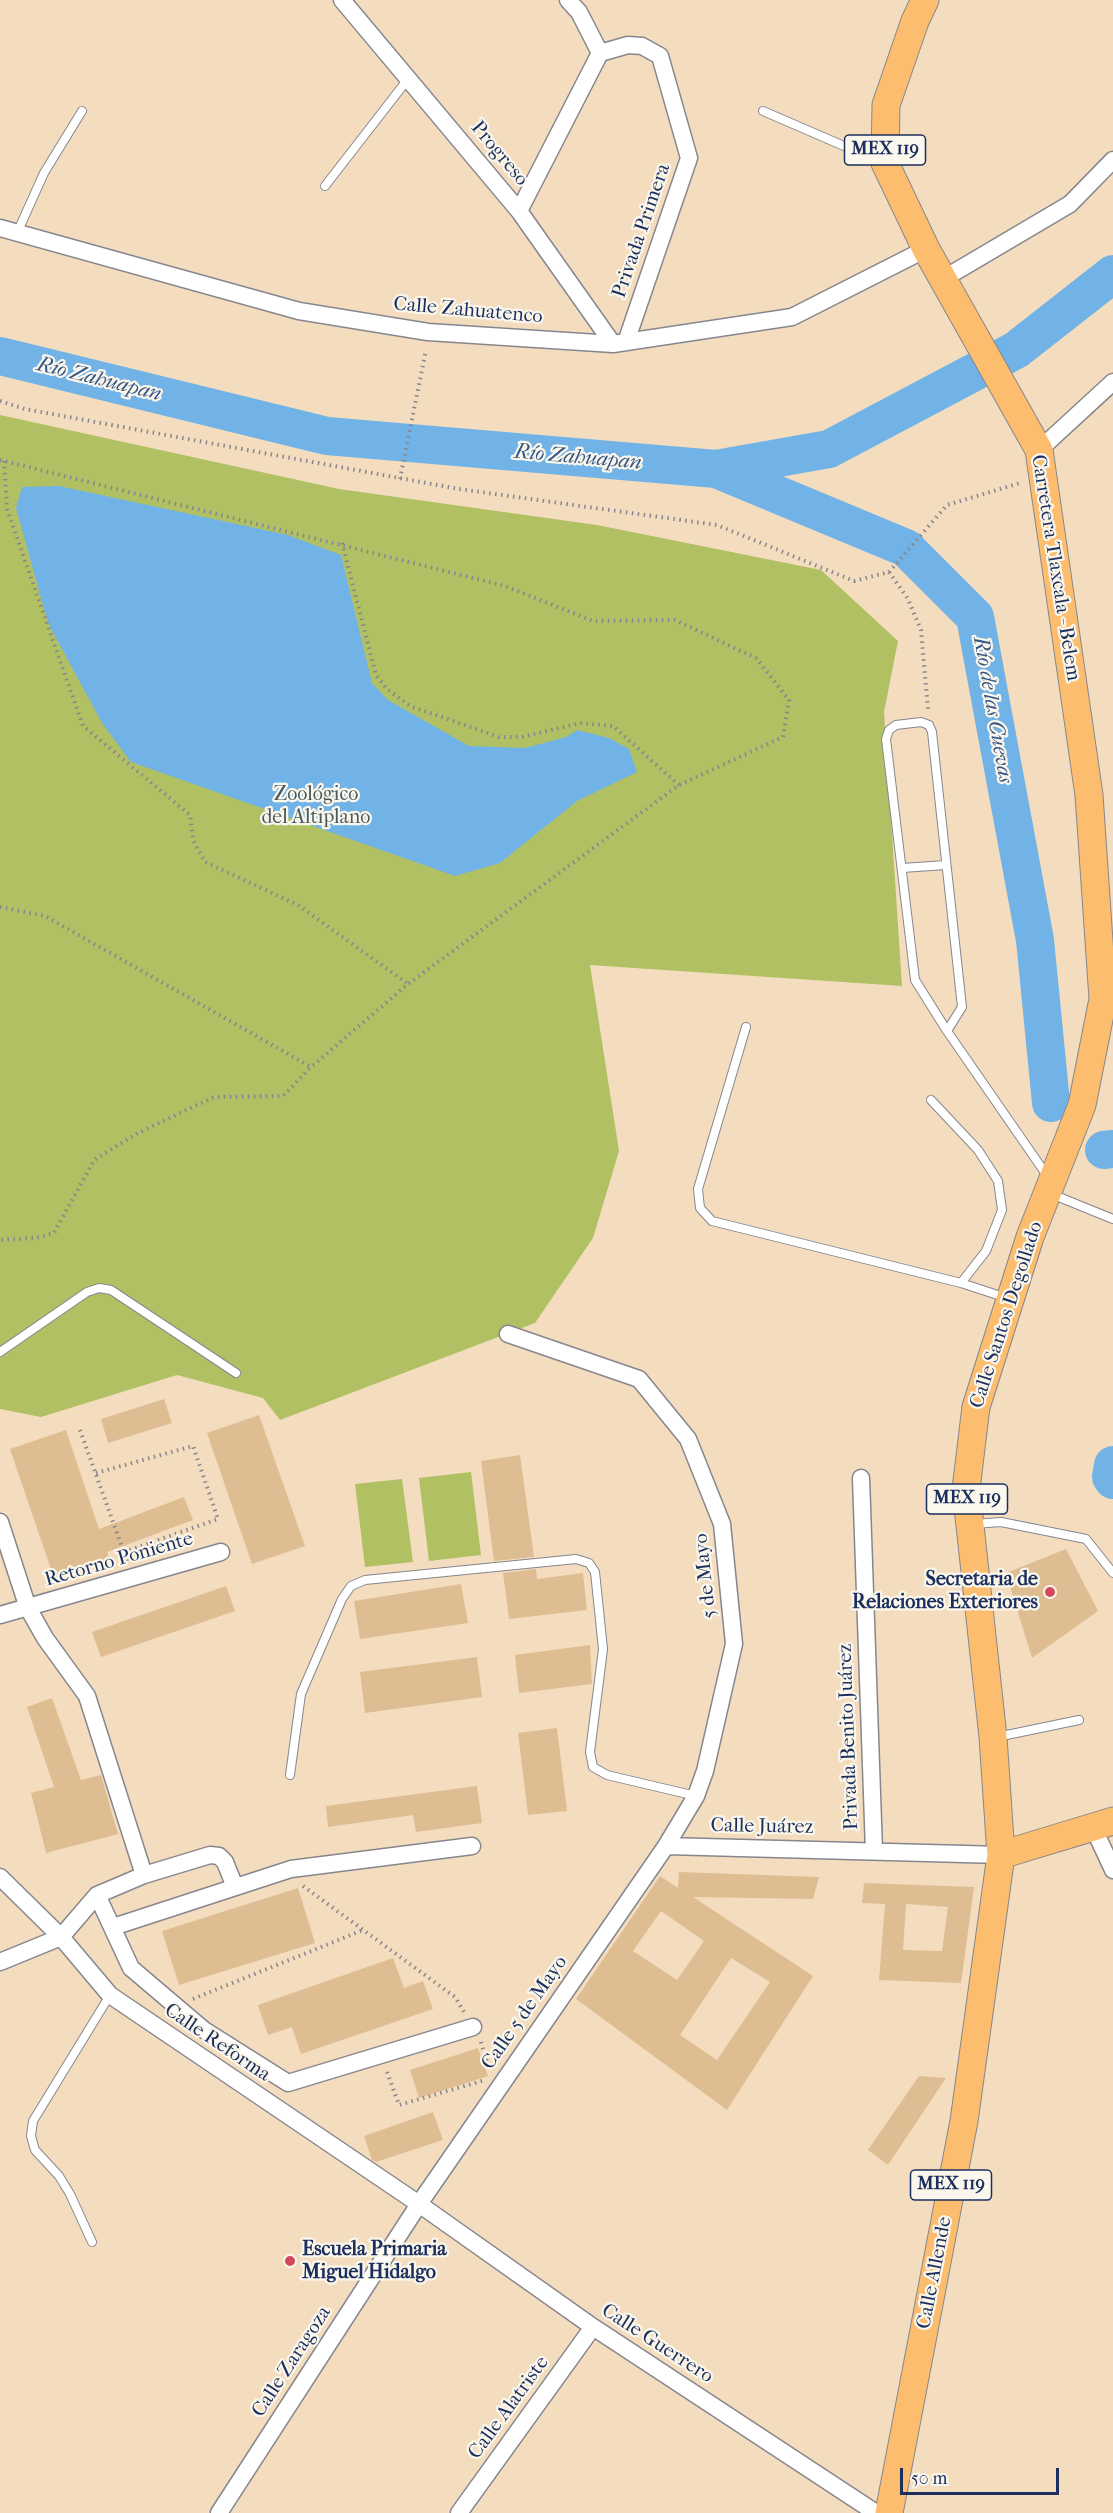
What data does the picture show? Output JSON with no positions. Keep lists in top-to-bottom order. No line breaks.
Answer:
{"streets":{"main road":["MEX 119","Carretera Tlaxcala - Belem","Calle Santos Degollado","Calle Allende"],"street":["Progreso","Privada Primera","Calle Zahuatenco","Retorno Poniente","5 de Mayo","Privada Benito Juárez","Calle Juárez","Calle 5 de Mayo","Calle Reforma","Calle Guerrero","Calle Zaragoza","Calle Alatriste"]},"crossings":[["Progreso","Privada Primera"],["Progreso","Calle Zahuatenco"],["Privada Primera","Calle Zahuatenco"],["Calle Zahuatenco","Carretera Tlaxcala - Belem"],["Carretera Tlaxcala - Belem","Calle Santos Degollado"],["Calle Santos Degollado","Calle Juárez"],["Calle Santos Degollado","Calle Allende"],["5 de Mayo","Calle Juárez"],["5 de Mayo","Calle 5 de Mayo"],["Privada Benito Juárez","Calle Juárez"],["Calle Juárez","Calle 5 de Mayo"],["Calle Juárez","Calle Allende"],["Calle 5 de Mayo","Calle Reforma"],["Calle 5 de Mayo","Calle Guerrero"],["Calle 5 de Mayo","Calle Zaragoza"],["Calle Reforma","Calle Guerrero"],["Calle Reforma","Calle Zaragoza"],["Calle Guerrero","Calle Zaragoza"],["Calle Guerrero","Calle Alatriste"]],"water":["Río Zahuapan","Río de las Cuevas"],"parks":["Zoológico del Altiplano"],"places":["Secretaria de Relaciones Exteriores","Escuela Primaria Miguel Hidalgo"],"scale_bar":"50 m"}
